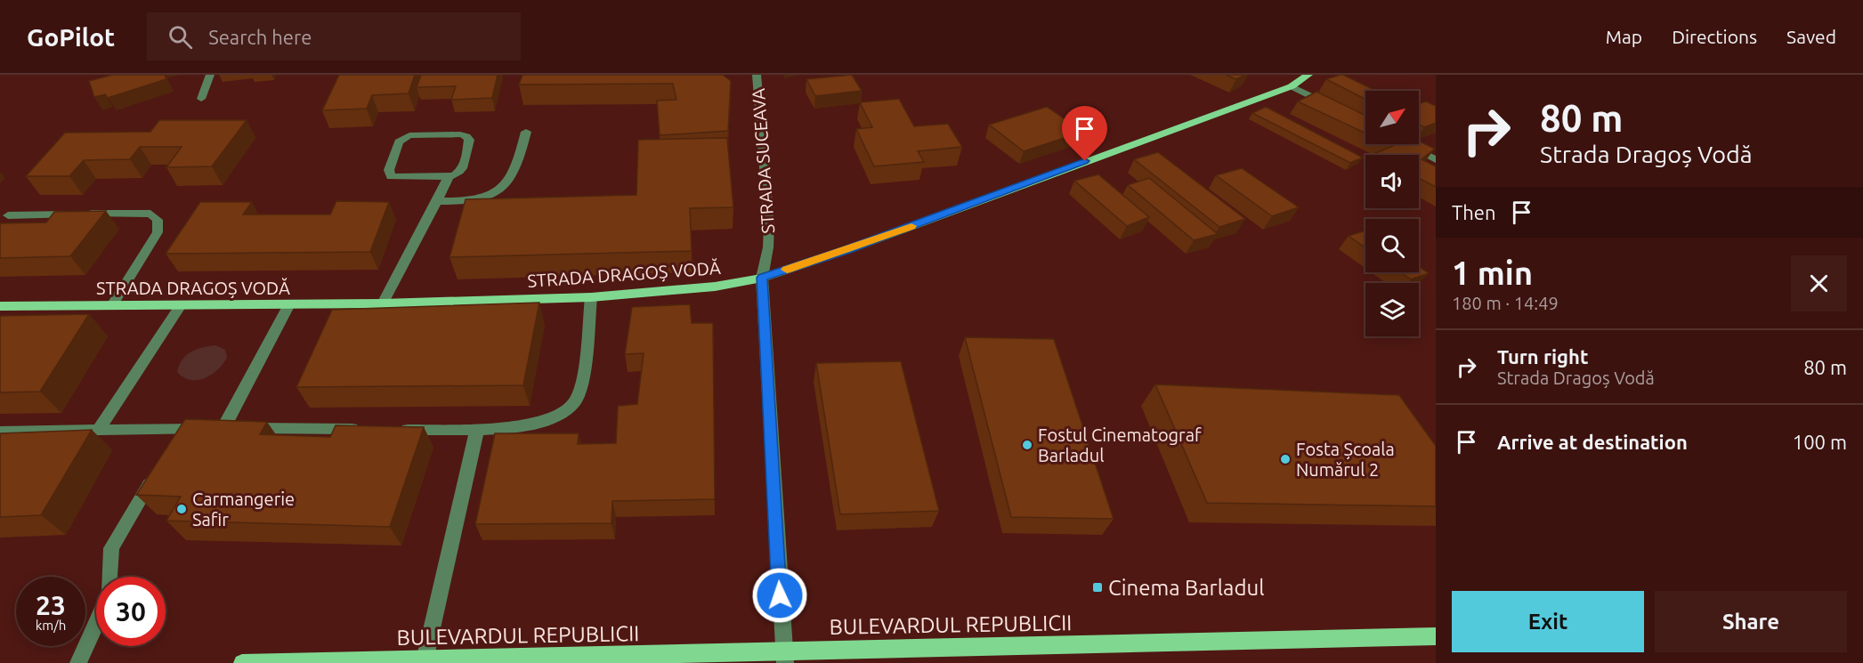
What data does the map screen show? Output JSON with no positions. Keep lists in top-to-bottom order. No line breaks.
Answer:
{"streets":{"main road":["STRADA DRAGOȘ VODĂ","BULEVARDUL REPUBLICII"],"street":["STRADA SUCEAVA"]},"crossings":[["STRADA SUCEAVA","STRADA DRAGOȘ VODĂ"],["STRADA SUCEAVA","BULEVARDUL REPUBLICII"]],"places":{"other":["Fostul Cinematograf Barladul","Fosta Școala Numărul 2","Carmangerie Safir"],"transit":["Cinema Barladul"]},"north":"top right","page":{"header":"GoPilot","search":"Search here","nav":["Map","Directions","Saved"],"turn":["80 m","Strada Dragoș Vodă"],"then":"Then","heading":["1 min","180 m · 14:49"],"list":[{"name":"Turn right","note":"Strada Dragoș Vodă","value":"80 m"},{"name":"Arrive at destination","value":"100 m"}],"speed":"23 km/h","limit":"30","buttons":["Exit","Share"]}}
